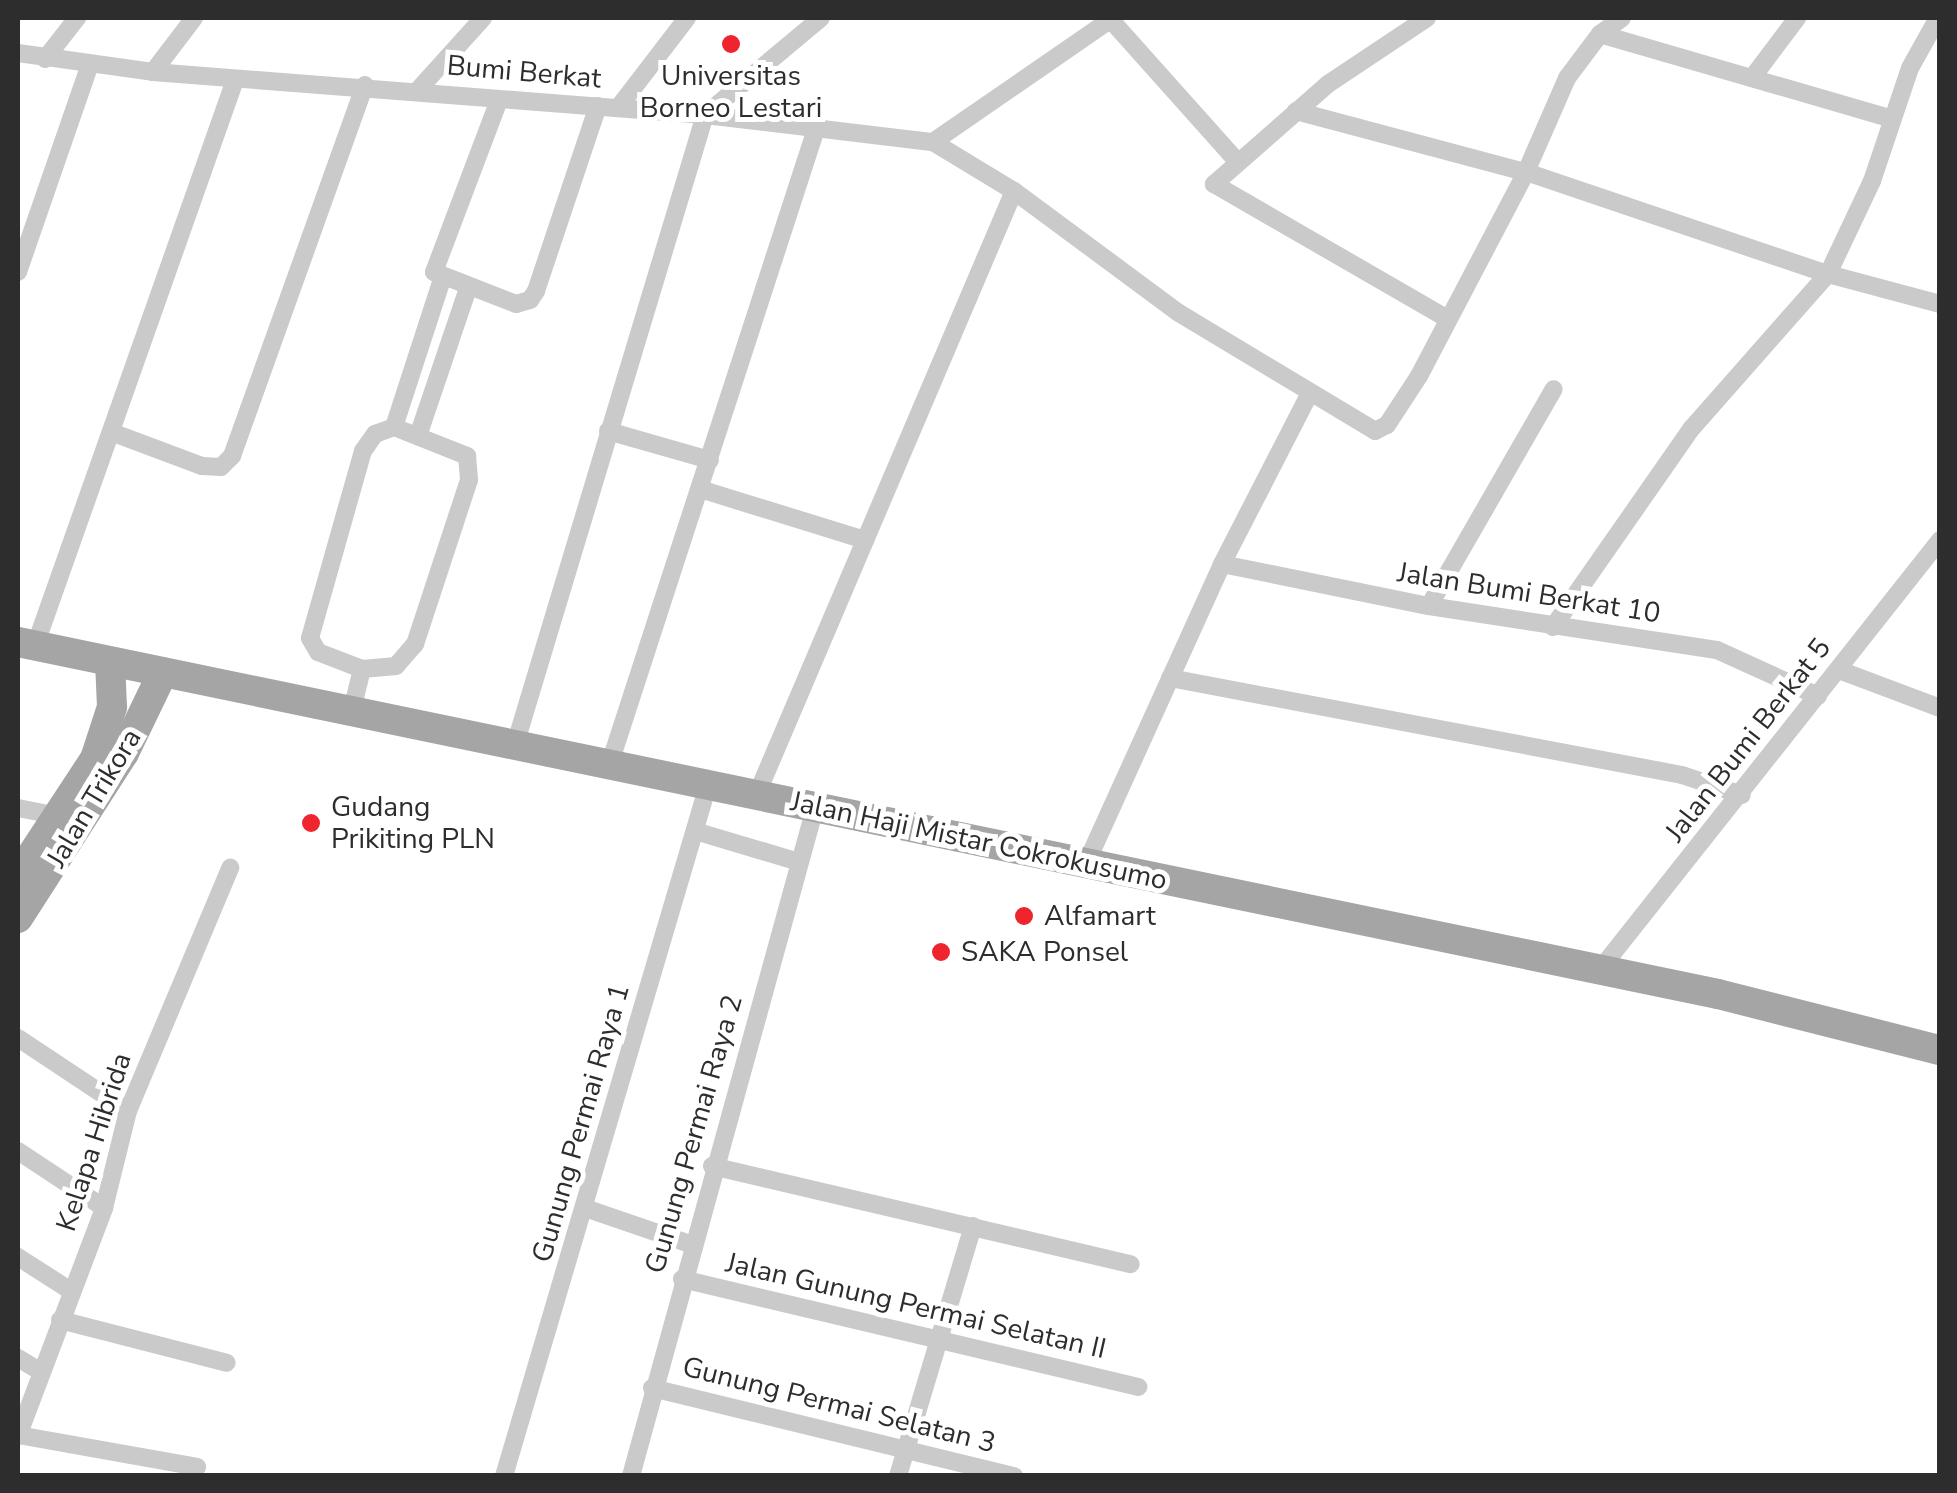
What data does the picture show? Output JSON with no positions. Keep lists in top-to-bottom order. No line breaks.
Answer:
{"streets":{"main road":["Jalan Trikora","Jalan Haji Mistar Cokrokusumo"],"street":["Bumi Berkat","Jalan Bumi Berkat 10","Jalan Bumi Berkat 5","Gunung Permai Raya 1","Gunung Permai Raya 2","Kelapa Hibrida","Jalan Gunung Permai Selatan II","Gunung Permai Selatan 3"]},"crossings":[["Jalan Bumi Berkat 10","Jalan Bumi Berkat 5"],["Jalan Bumi Berkat 5","Jalan Haji Mistar Cokrokusumo"],["Jalan Trikora","Jalan Haji Mistar Cokrokusumo"],["Jalan Haji Mistar Cokrokusumo","Gunung Permai Raya 1"],["Jalan Haji Mistar Cokrokusumo","Gunung Permai Raya 2"],["Gunung Permai Raya 2","Jalan Gunung Permai Selatan II"],["Gunung Permai Raya 2","Gunung Permai Selatan 3"]],"places":["Universitas Borneo Lestari","Gudang Prikiting PLN","Alfamart","SAKA Ponsel"]}
